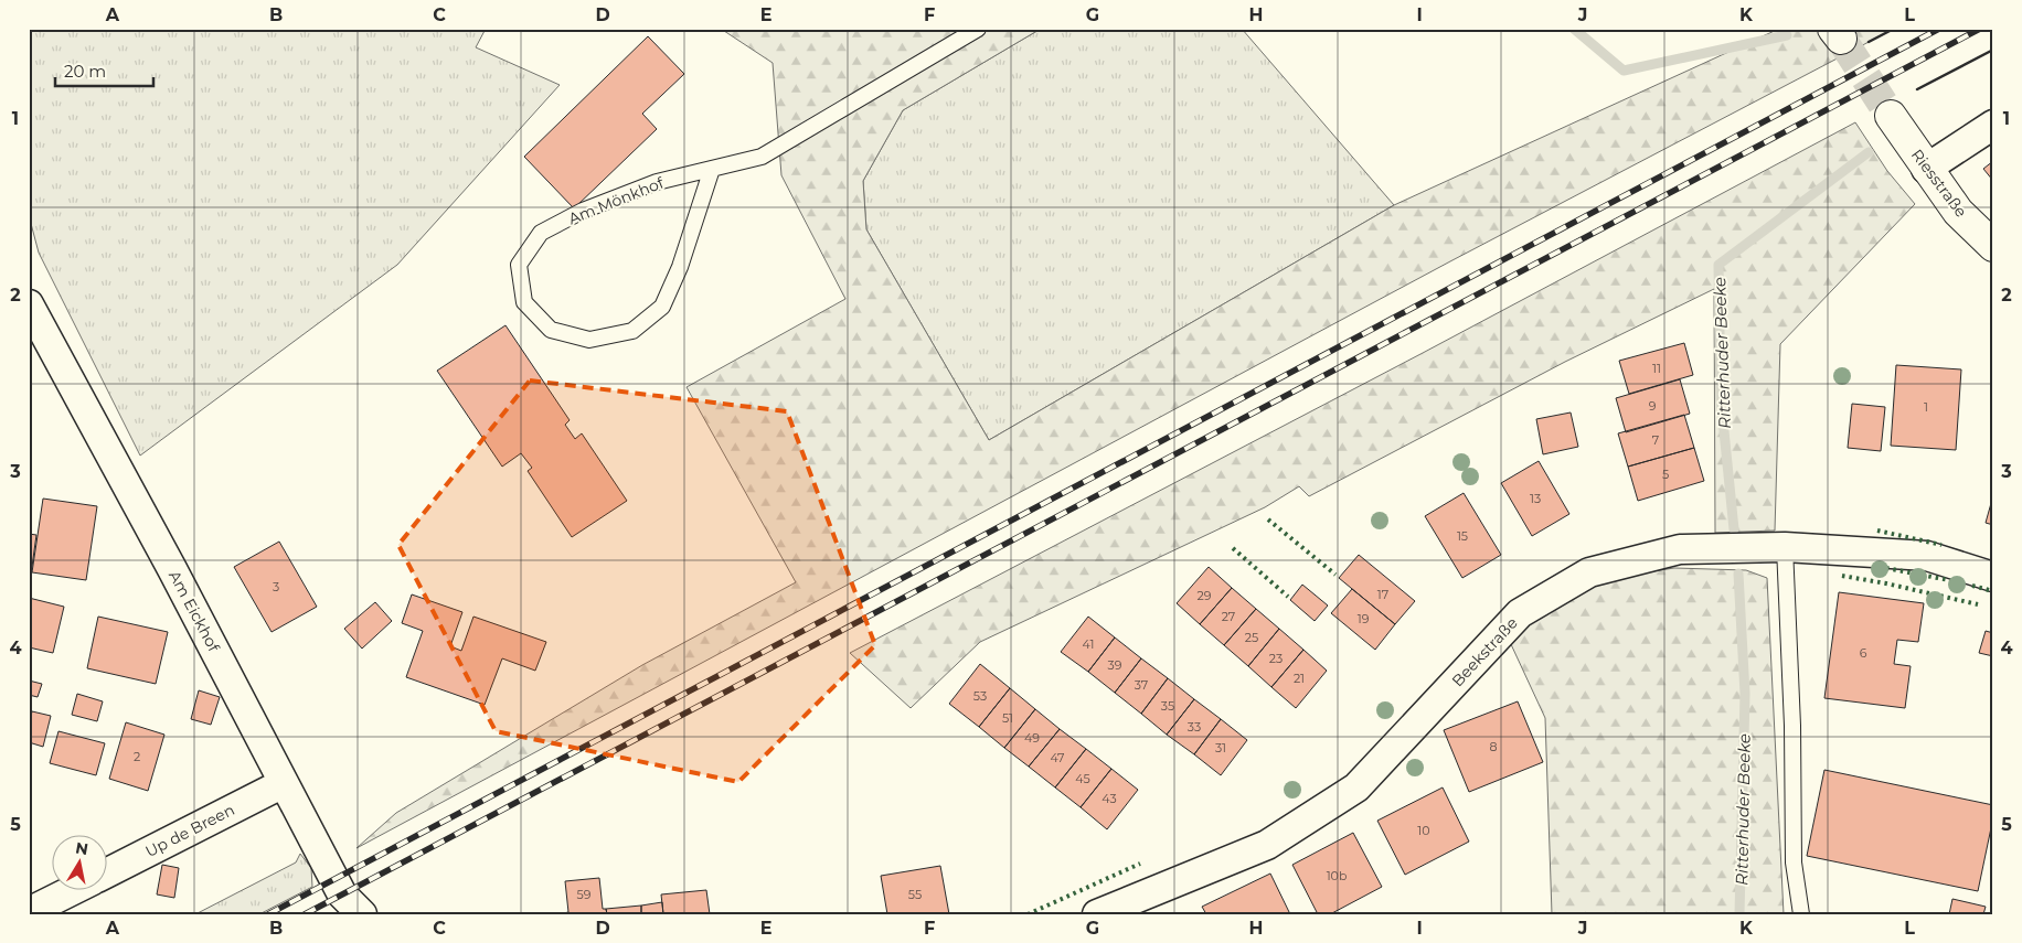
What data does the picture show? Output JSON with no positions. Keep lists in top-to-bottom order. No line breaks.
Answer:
{"streets":{"street":["Riesstraße","Am Eickhof","Beekstraße","Up de Breen"],"lane":["Am Mönkhof"]},"crossings":[["Am Eickhof","Up de Breen"]],"water":["Ritterhuder Beeke"],"house_numbers":["11","9","1","7","5","13","15","3","17","29","27","19","25","41","6","23","39","21","37","53","35","51","33","49","8","31","2","47","45","43","10","10b","59","55"],"scale_bar":"20 m","north":"top","grid":{"columns":["A","B","C","D","E","F","G","H","I","J","K","L"],"rows":["1","2","3","4","5"]}}
